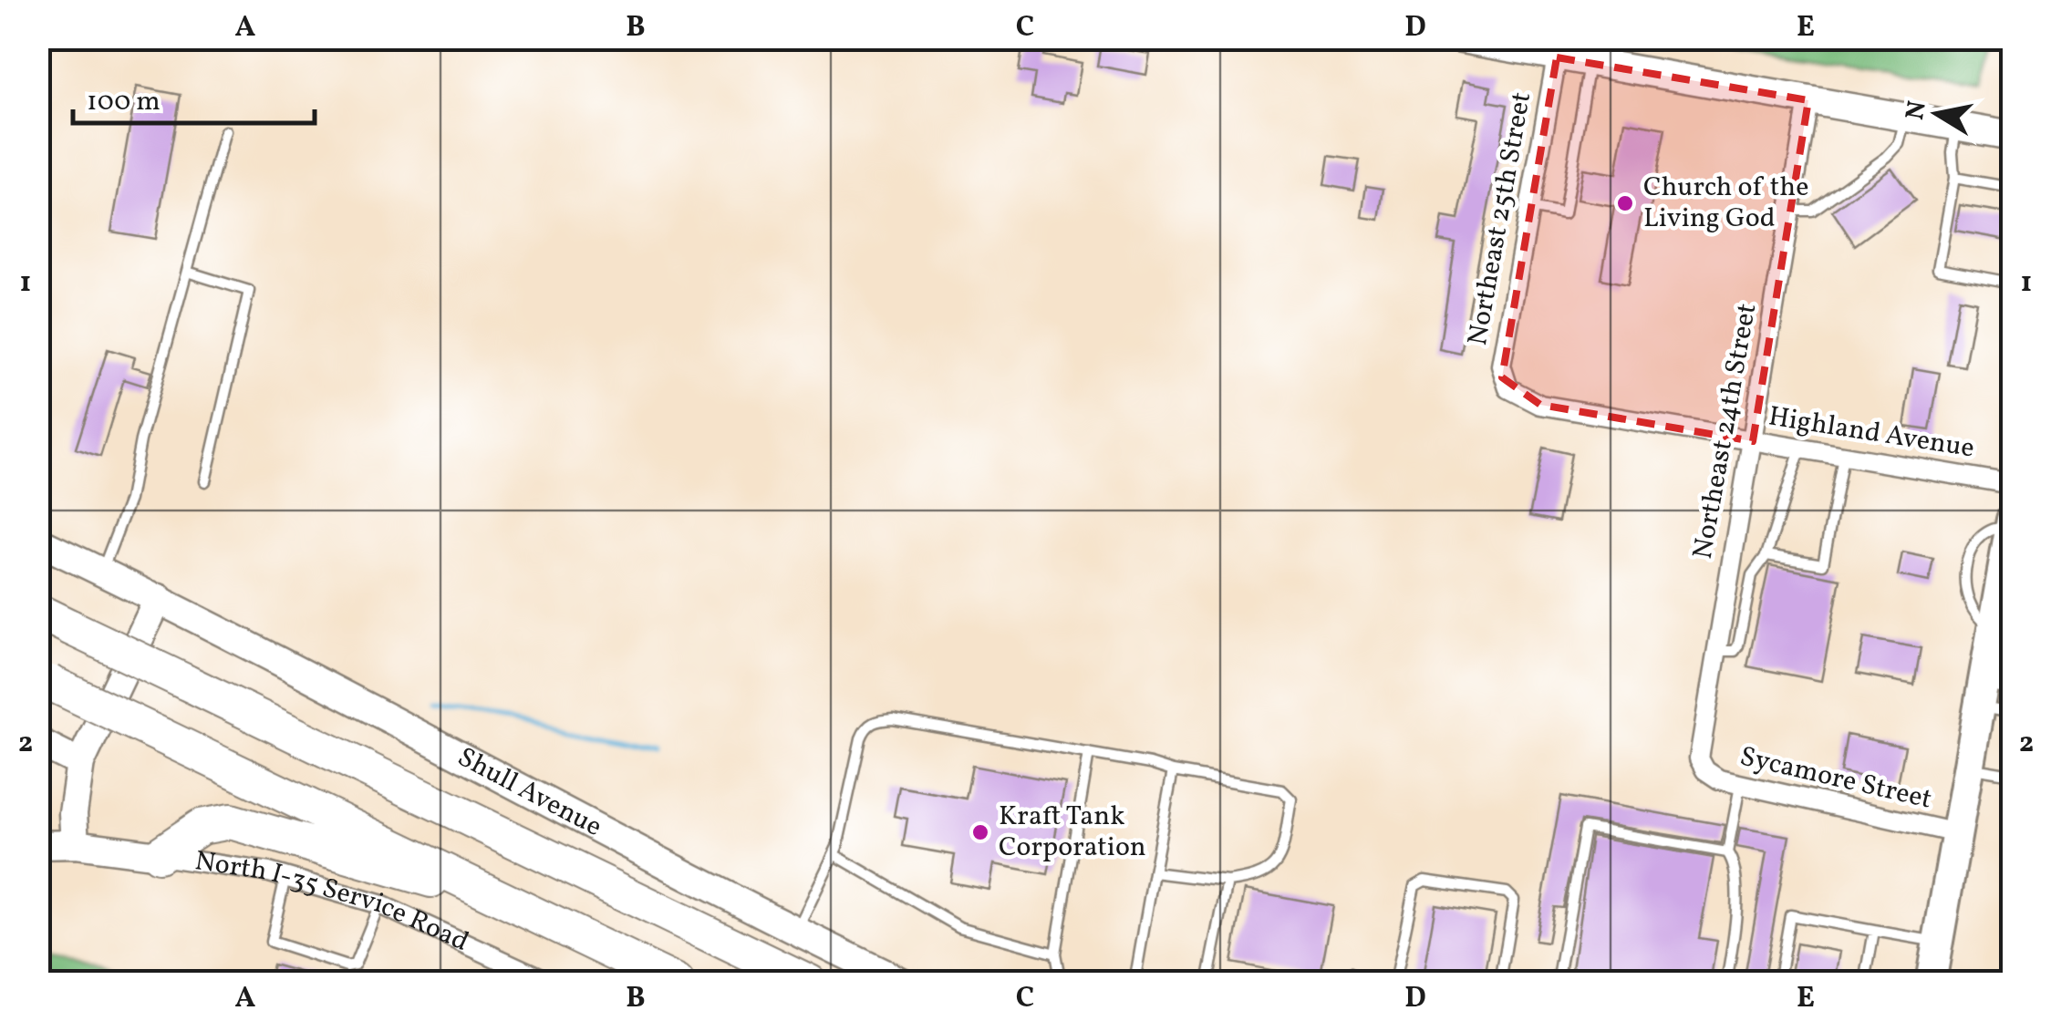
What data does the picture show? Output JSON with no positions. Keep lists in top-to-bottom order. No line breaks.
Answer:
{"streets":{"street":["Northeast 25th Street","Northeast 24th Street","Highland Avenue","Sycamore Street","Shull Avenue","North I-35 Service Road"]},"crossings":[["Northeast 25th Street","Highland Avenue"],["Northeast 24th Street","Highland Avenue"],["Northeast 24th Street","Sycamore Street"]],"places":["Church of the Living God","Kraft Tank Corporation"],"scale_bar":"100 m","north":"left","grid":{"columns":["A","B","C","D","E"],"rows":["1","2"]}}
